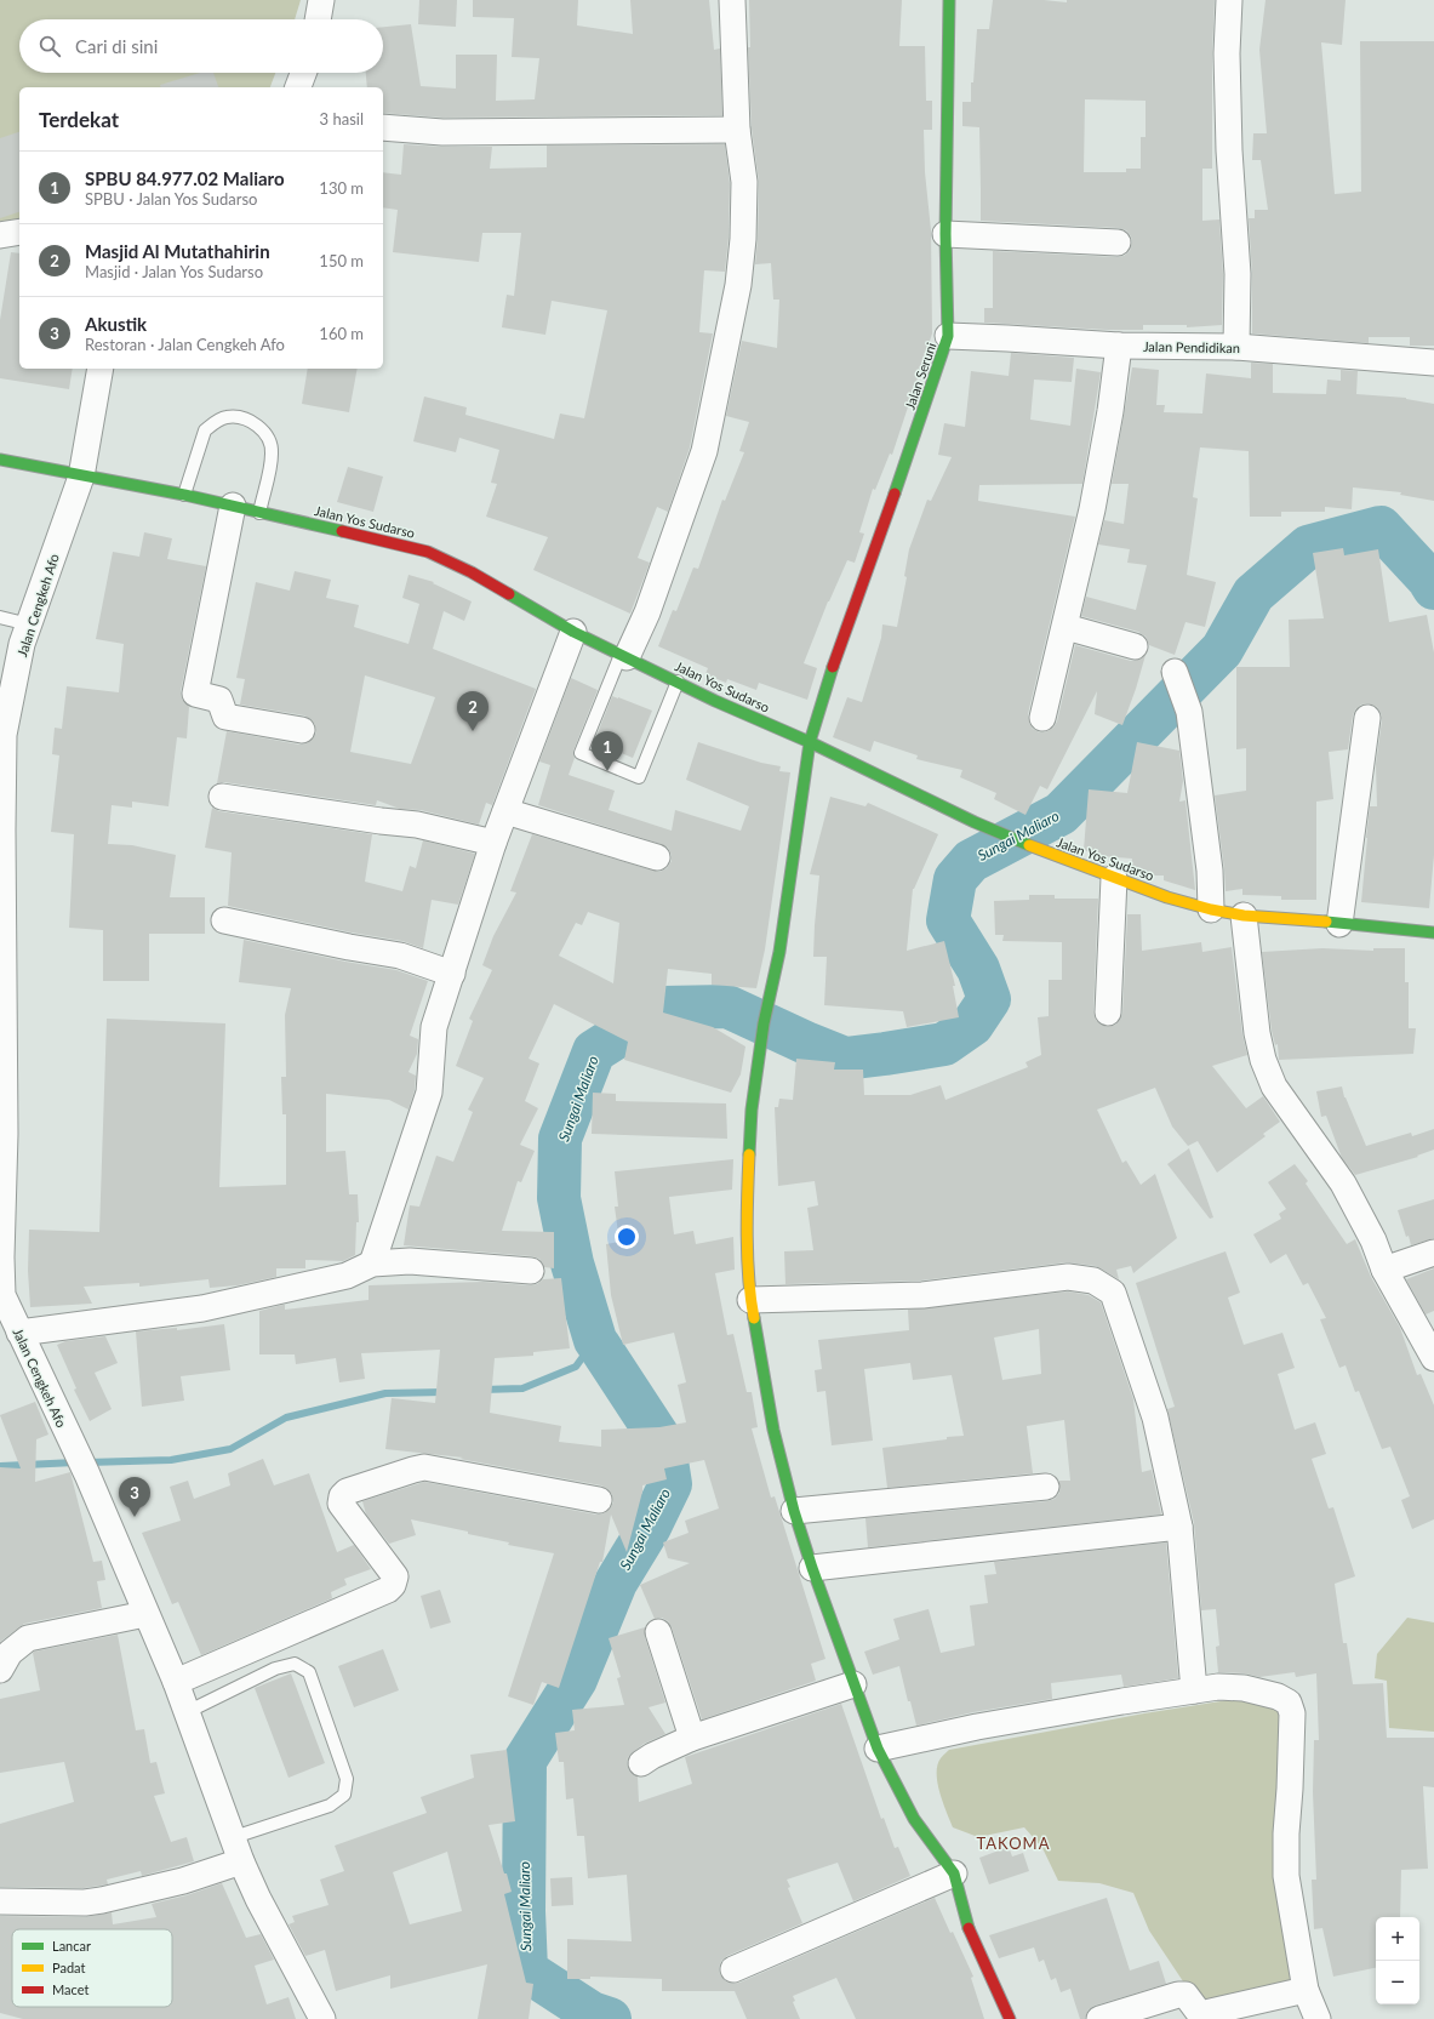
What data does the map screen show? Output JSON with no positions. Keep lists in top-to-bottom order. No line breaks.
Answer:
{"streets":{"street":["Jalan Pendidikan","Jalan Seruni","Jalan Yos Sudarso","Jalan Cengkeh Afo"]},"crossings":[["Jalan Pendidikan","Jalan Seruni"],["Jalan Seruni","Jalan Yos Sudarso"],["Jalan Yos Sudarso","Jalan Cengkeh Afo"]],"districts":["TAKOMA"],"water":["Sungai Maliaro"],"legend":["Lancar","Padat","Macet"],"page":{"search":"Cari di sini","heading":["Terdekat","3 hasil"],"list":[{"mark":"1","name":"SPBU 84.977.02 Maliaro","note":"SPBU · Jalan Yos Sudarso","value":"130 m"},{"mark":"2","name":"Masjid Al Mutathahirin","note":"Masjid · Jalan Yos Sudarso","value":"150 m"},{"mark":"3","name":"Akustik","note":"Restoran · Jalan Cengkeh Afo","value":"160 m"}],"pins":["2","1","3"],"map_buttons":["+","−"]}}
